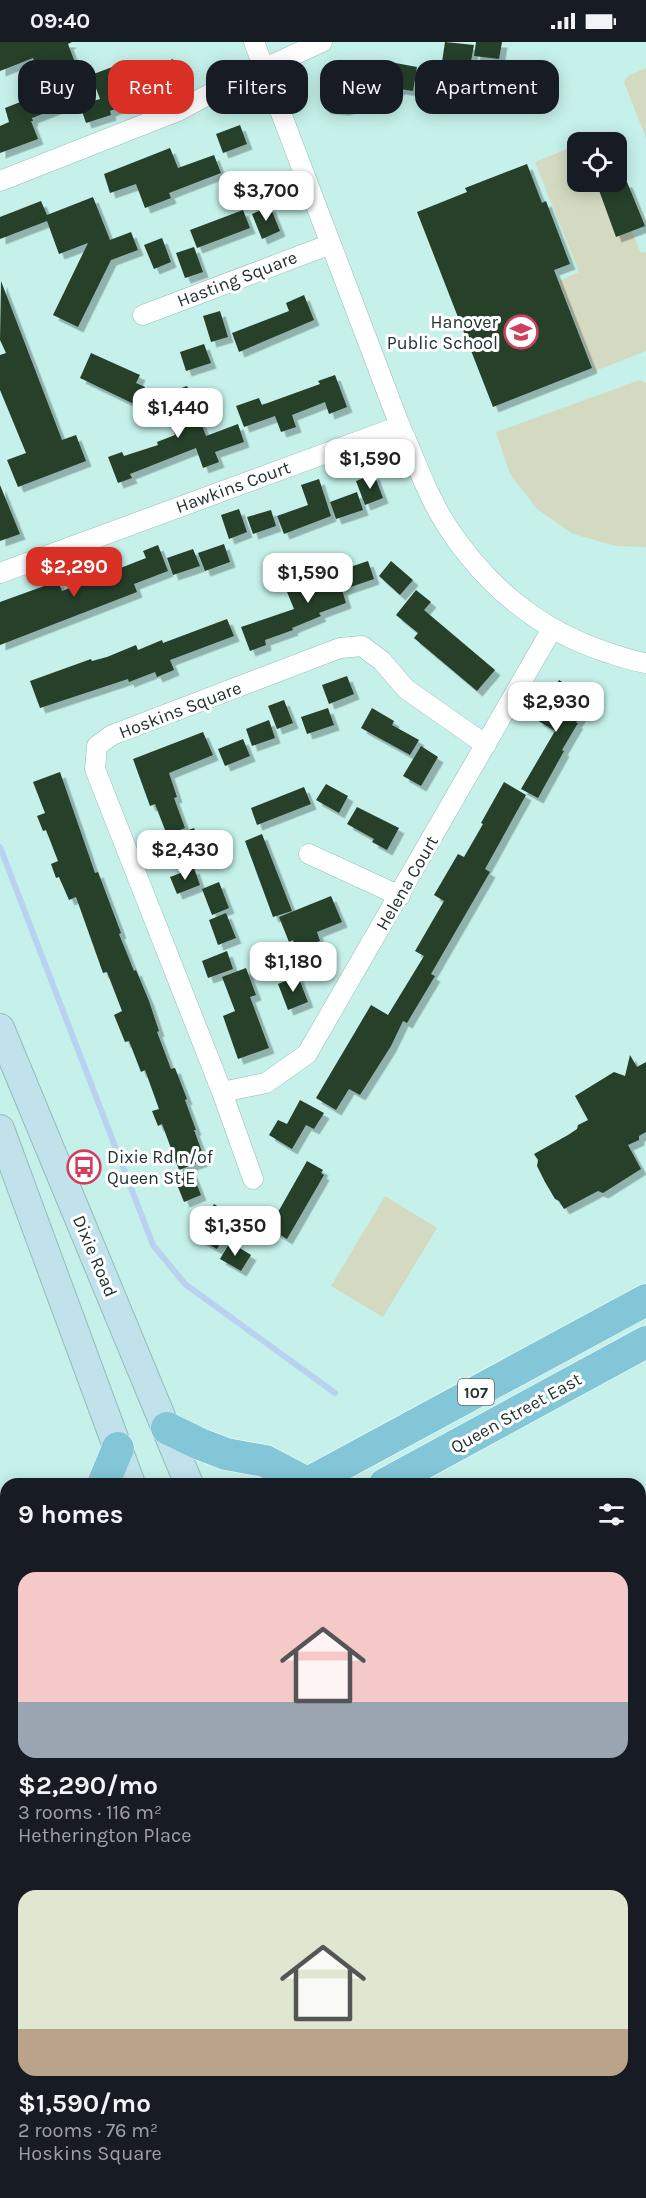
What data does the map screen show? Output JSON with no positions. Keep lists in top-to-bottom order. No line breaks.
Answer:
{"streets":{"main road":["Dixie Road","107","Queen Street East"],"street":["Hasting Square","Hawkins Court","Hoskins Square","Helena Court"]},"crossings":[["Hoskins Square","Helena Court"]],"places":{"school or university":["Hanover Public School"],"bus stop":["Dixie Rd n/of Queen St E"]},"page":{"status":"09:40","chip":["Buy","Rent","Filters","New","Apartment"],"price":["$3,700","$1,440","$1,590","$2,290","$1,590","$2,930","$2,430","$1,180","$1,350"],"heading":"9 homes","list":[{"name":"$2,290/mo","note":"3 rooms · 116 m² · Hetherington Place"},{"name":"$1,590/mo","note":"2 rooms · 76 m² · Hoskins Square"}]}}
